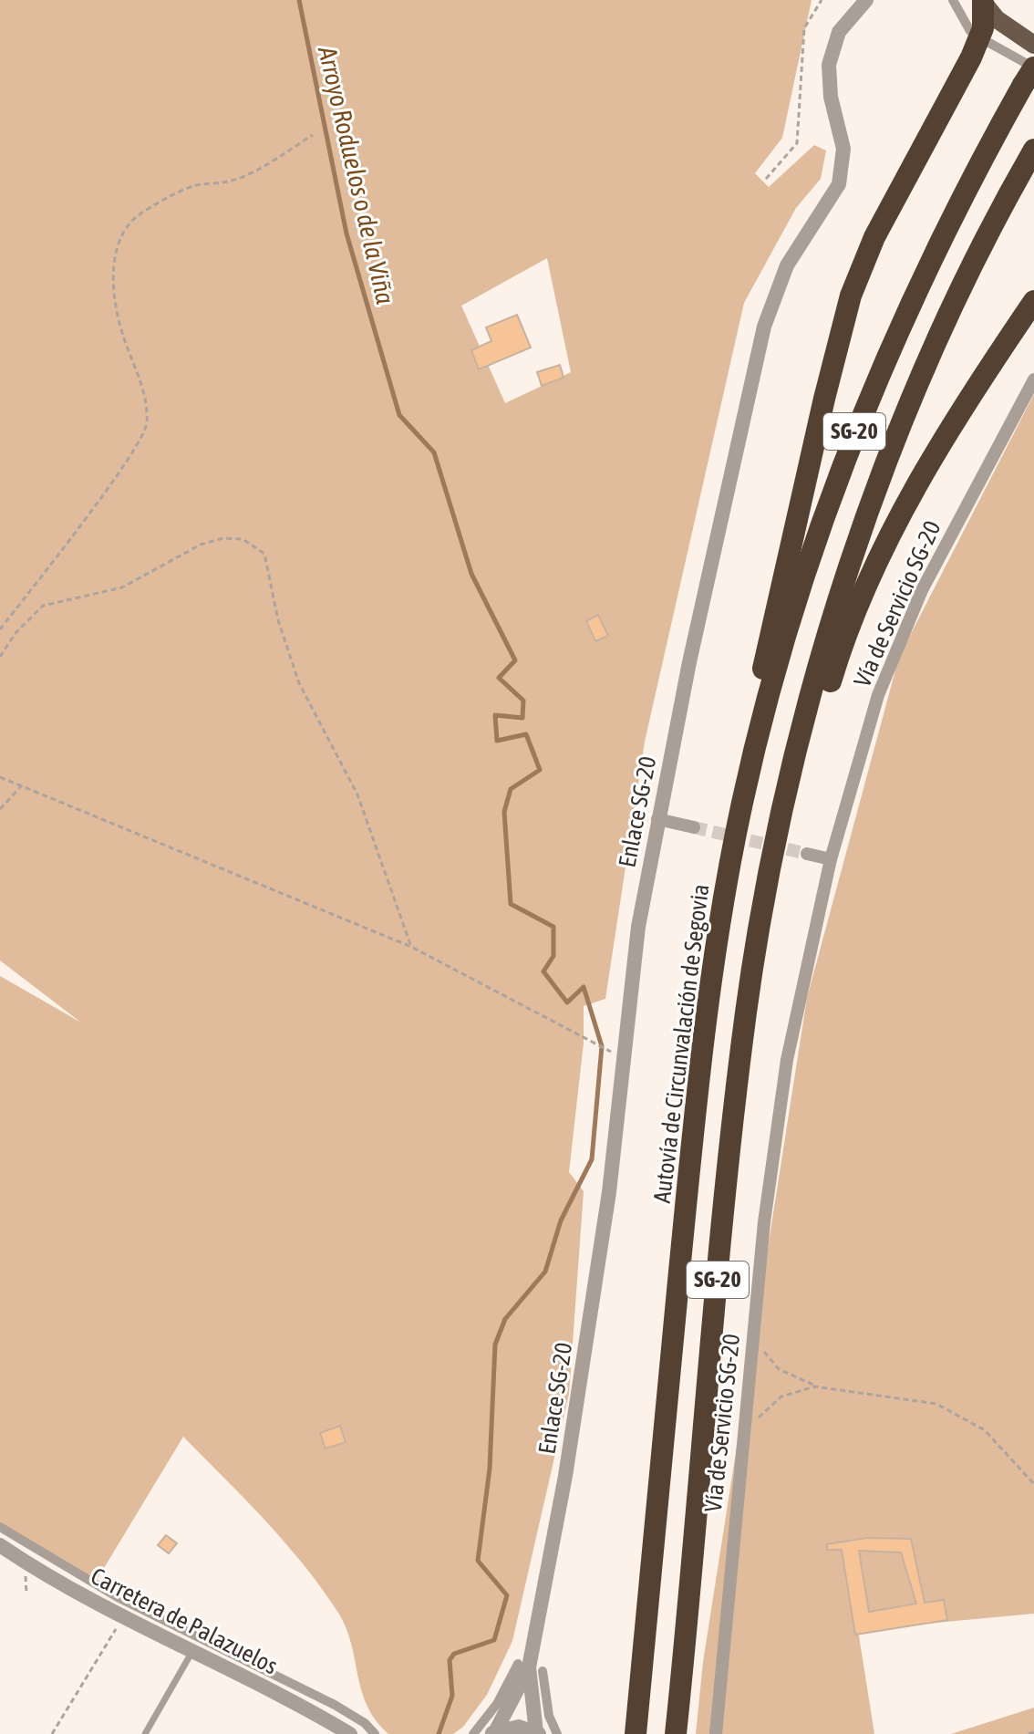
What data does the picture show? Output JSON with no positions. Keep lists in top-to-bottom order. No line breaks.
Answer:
{"streets":{"highway":["SG-20","Autovía de Circunvalación de Segovia"],"street":["Vía de Servicio SG-20","Enlace SG-20","Carretera de Palazuelos"]},"water":["Arroyo Roduelos o de la Viña"]}
